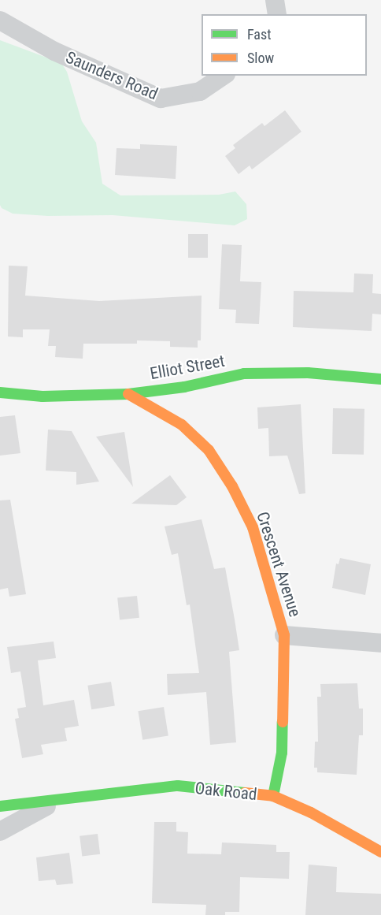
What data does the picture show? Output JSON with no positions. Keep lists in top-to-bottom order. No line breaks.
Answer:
{"streets":{"street":["Saunders Road","Elliot Street","Crescent Avenue","Oak Road"]},"crossings":[["Elliot Street","Crescent Avenue"],["Crescent Avenue","Oak Road"]],"legend":["Fast","Slow"]}
